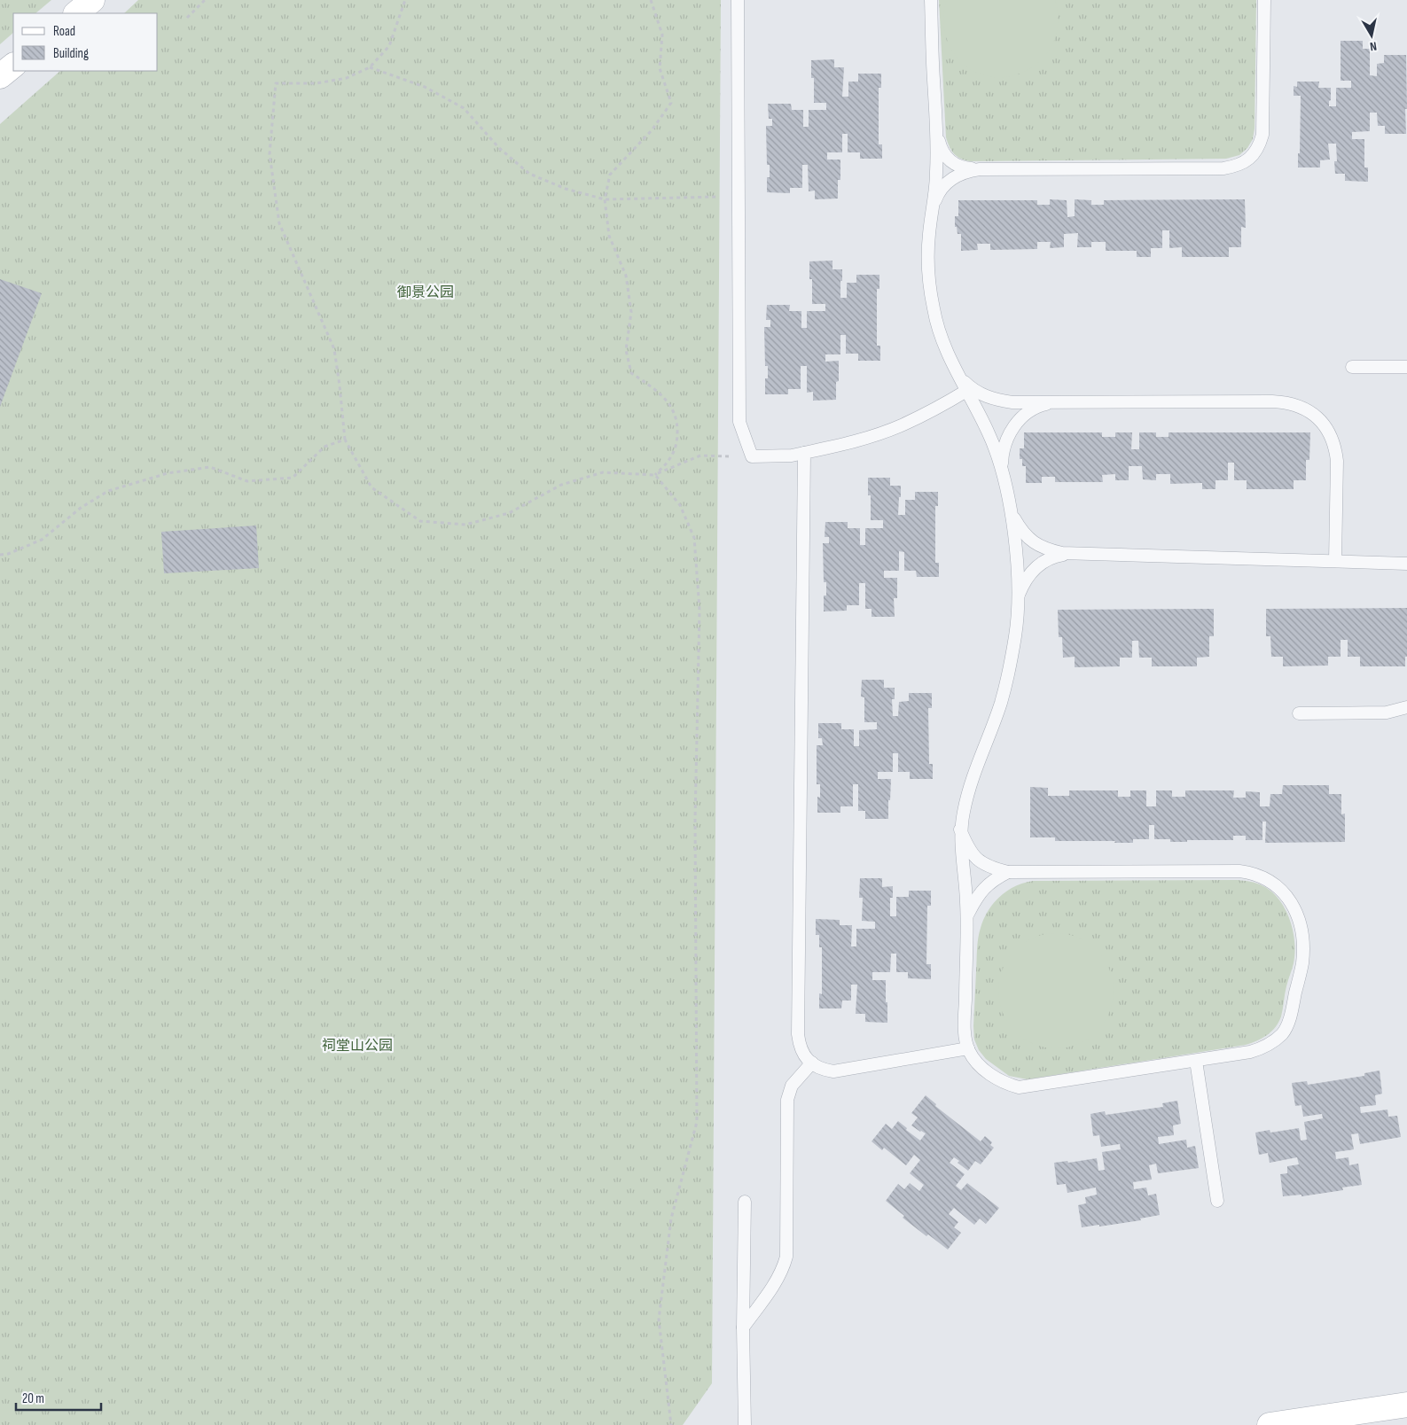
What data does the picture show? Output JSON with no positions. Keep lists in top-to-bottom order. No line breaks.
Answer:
{"parks":["御景公园","祠堂山公园"],"legend":["Road","Building"],"scale_bar":"20 m","north":"bottom"}
